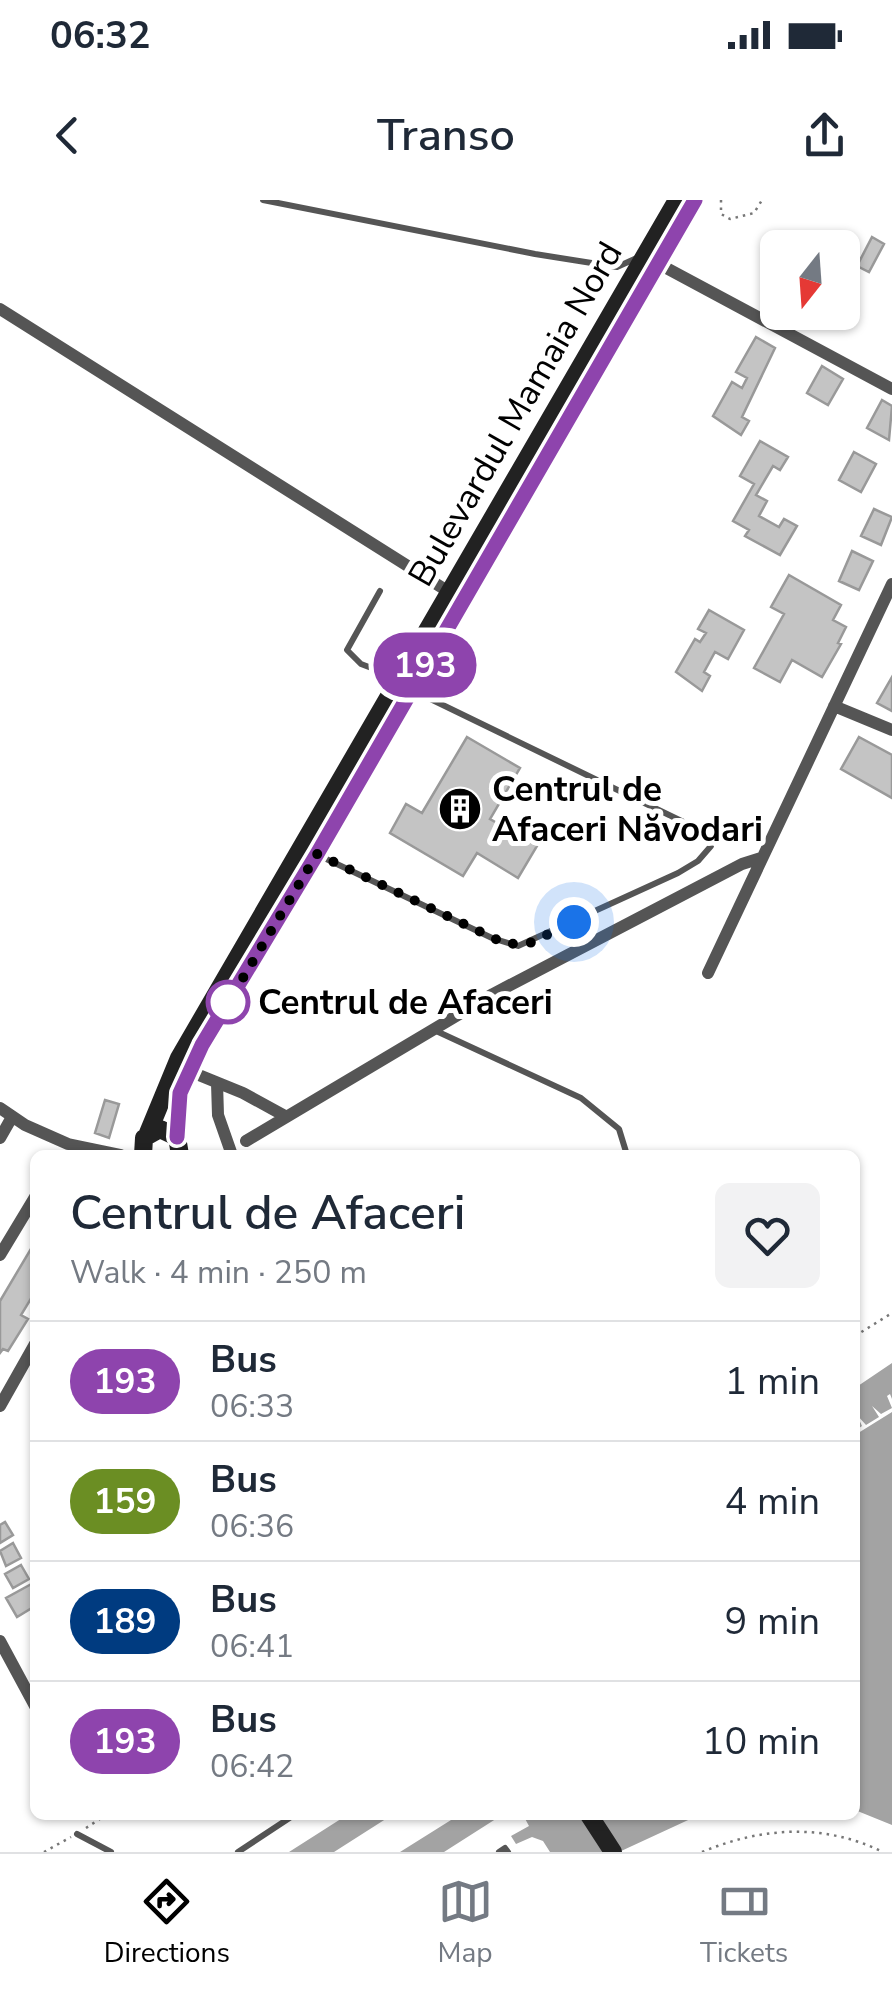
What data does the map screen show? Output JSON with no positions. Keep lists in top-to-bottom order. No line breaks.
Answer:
{"streets":{"main road":["Bulevardul Mamaia Nord"]},"places":{"building":["Centrul de Afaceri Năvodari"],"other":["Centrul de Afaceri"]},"lines":["bus line 193"],"north":"bottom","page":{"status":"06:32","header":"Transo","on_map":"193","heading":["Centrul de Afaceri","Walk · 4 min · 250 m"],"list":[{"mark":"193","name":"Bus","note":"06:33","value":"1 min"},{"mark":"159","name":"Bus","note":"06:36","value":"4 min"},{"mark":"189","name":"Bus","note":"06:41","value":"9 min"},{"mark":"193","name":"Bus","note":"06:42","value":"10 min"}],"tabs":["Directions","Map","Tickets"]}}
